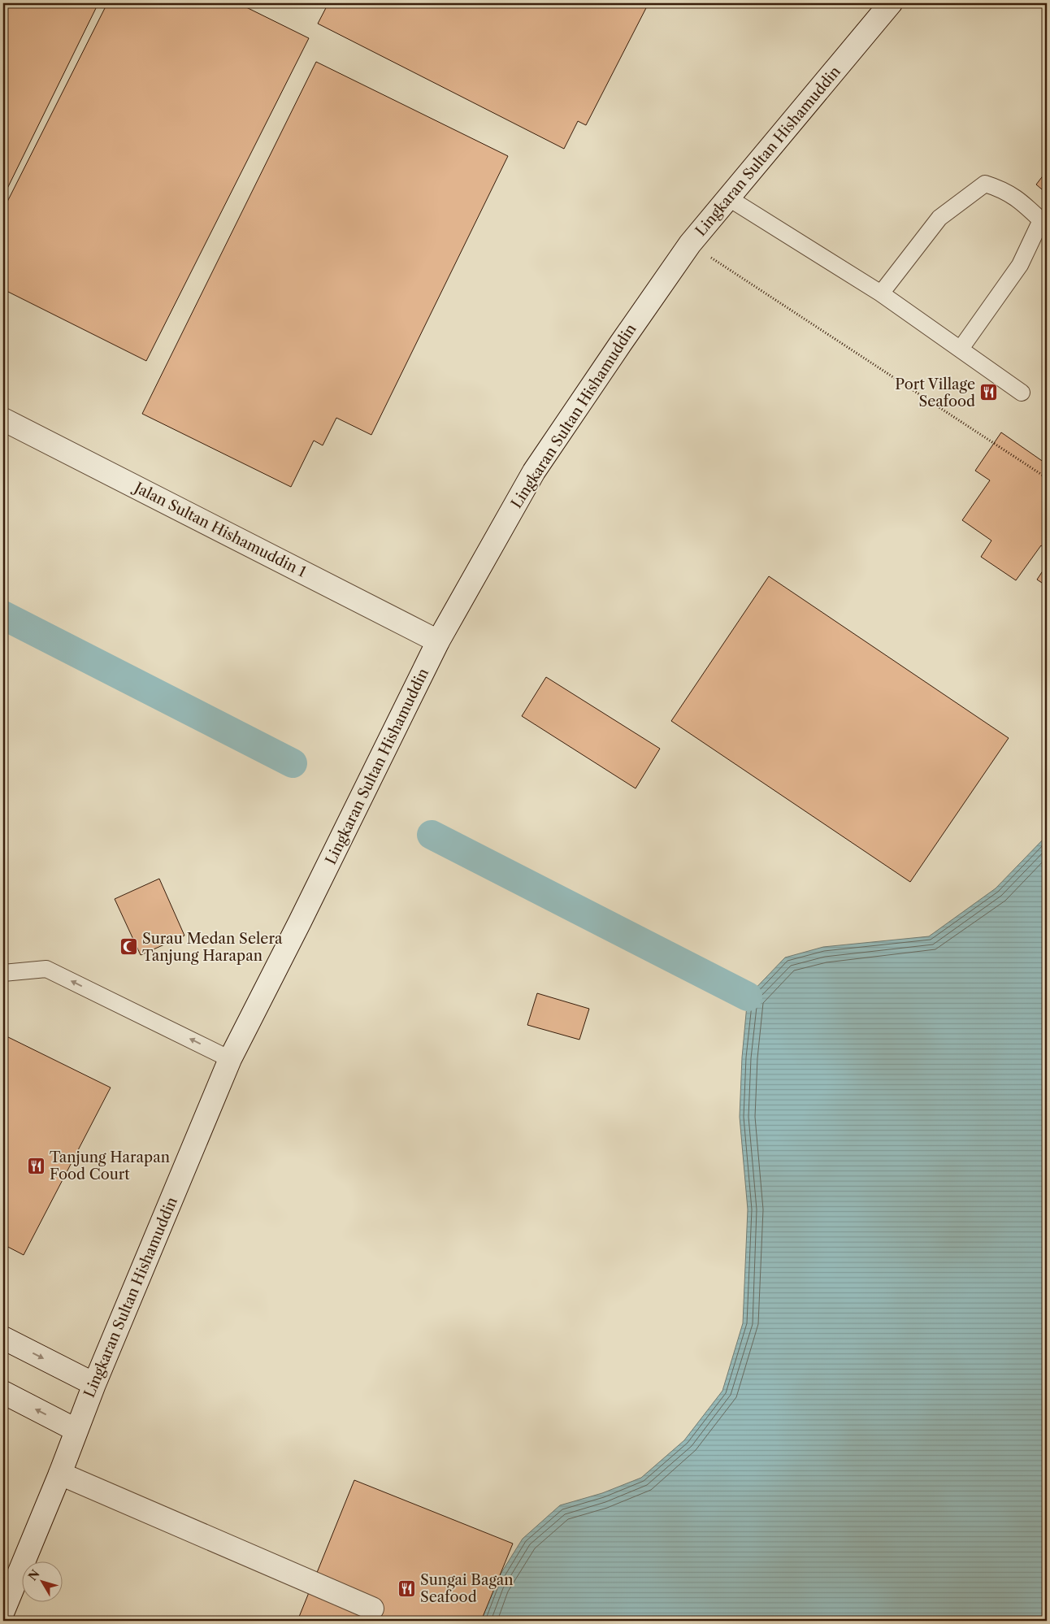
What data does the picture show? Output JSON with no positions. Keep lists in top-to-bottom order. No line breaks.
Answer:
{"streets":{"street":["Lingkaran Sultan Hishamuddin","Jalan Sultan Hishamuddin 1"]},"crossings":[["Lingkaran Sultan Hishamuddin","Jalan Sultan Hishamuddin 1"]],"places":{"restaurant":["Port Village Seafood","Tanjung Harapan Food Court","Sungai Bagan Seafood"],"mosque":["Surau Medan Selera Tanjung Harapan"]},"north":"top left"}
